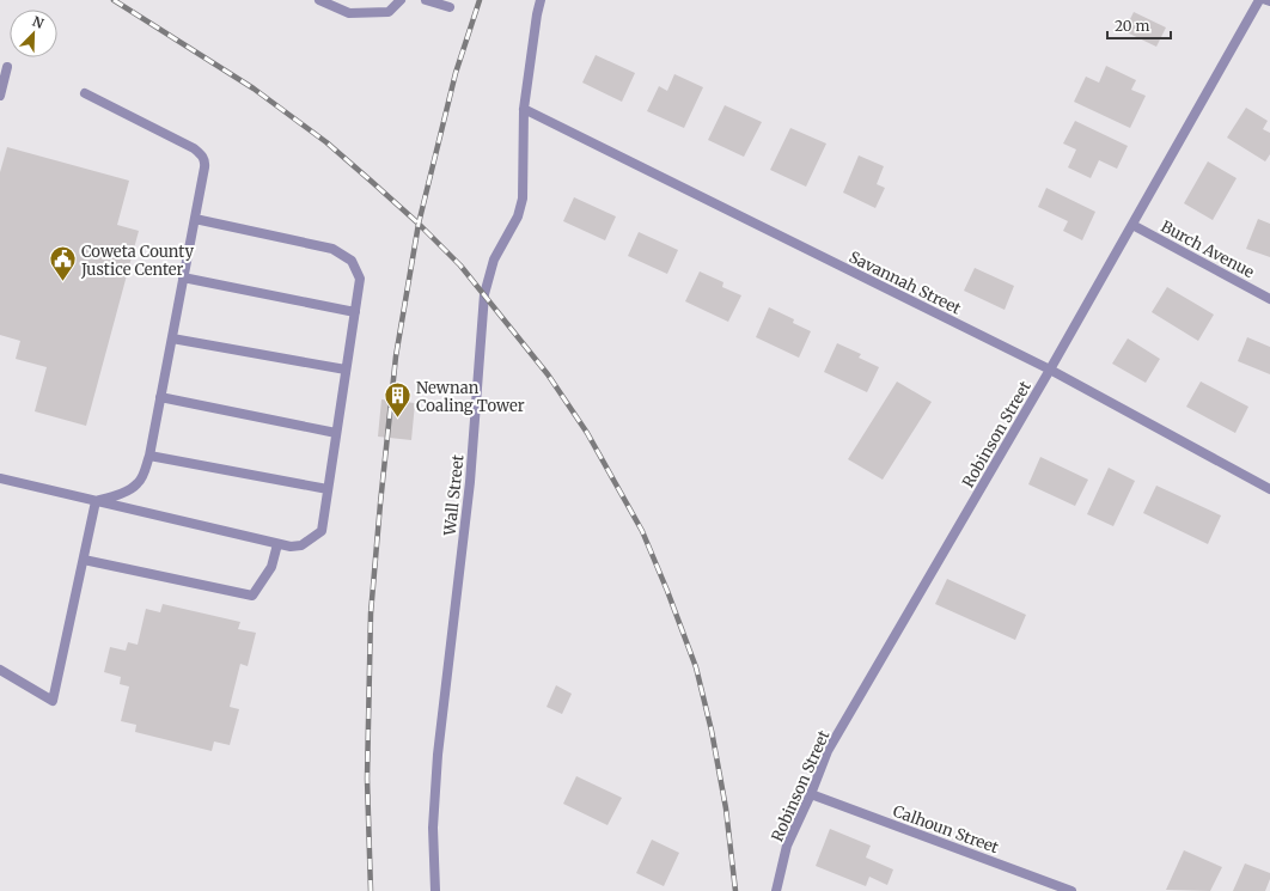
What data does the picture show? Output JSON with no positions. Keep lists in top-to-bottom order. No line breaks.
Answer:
{"streets":{"street":["Burch Avenue","Savannah Street","Robinson Street","Wall Street","Calhoun Street"]},"crossings":[["Burch Avenue","Robinson Street"],["Savannah Street","Robinson Street"],["Savannah Street","Wall Street"],["Robinson Street","Calhoun Street"]],"places":{"public building":["Coweta County Justice Center"],"building":["Newnan Coaling Tower"]},"scale_bar":"20 m","north":"top right"}
